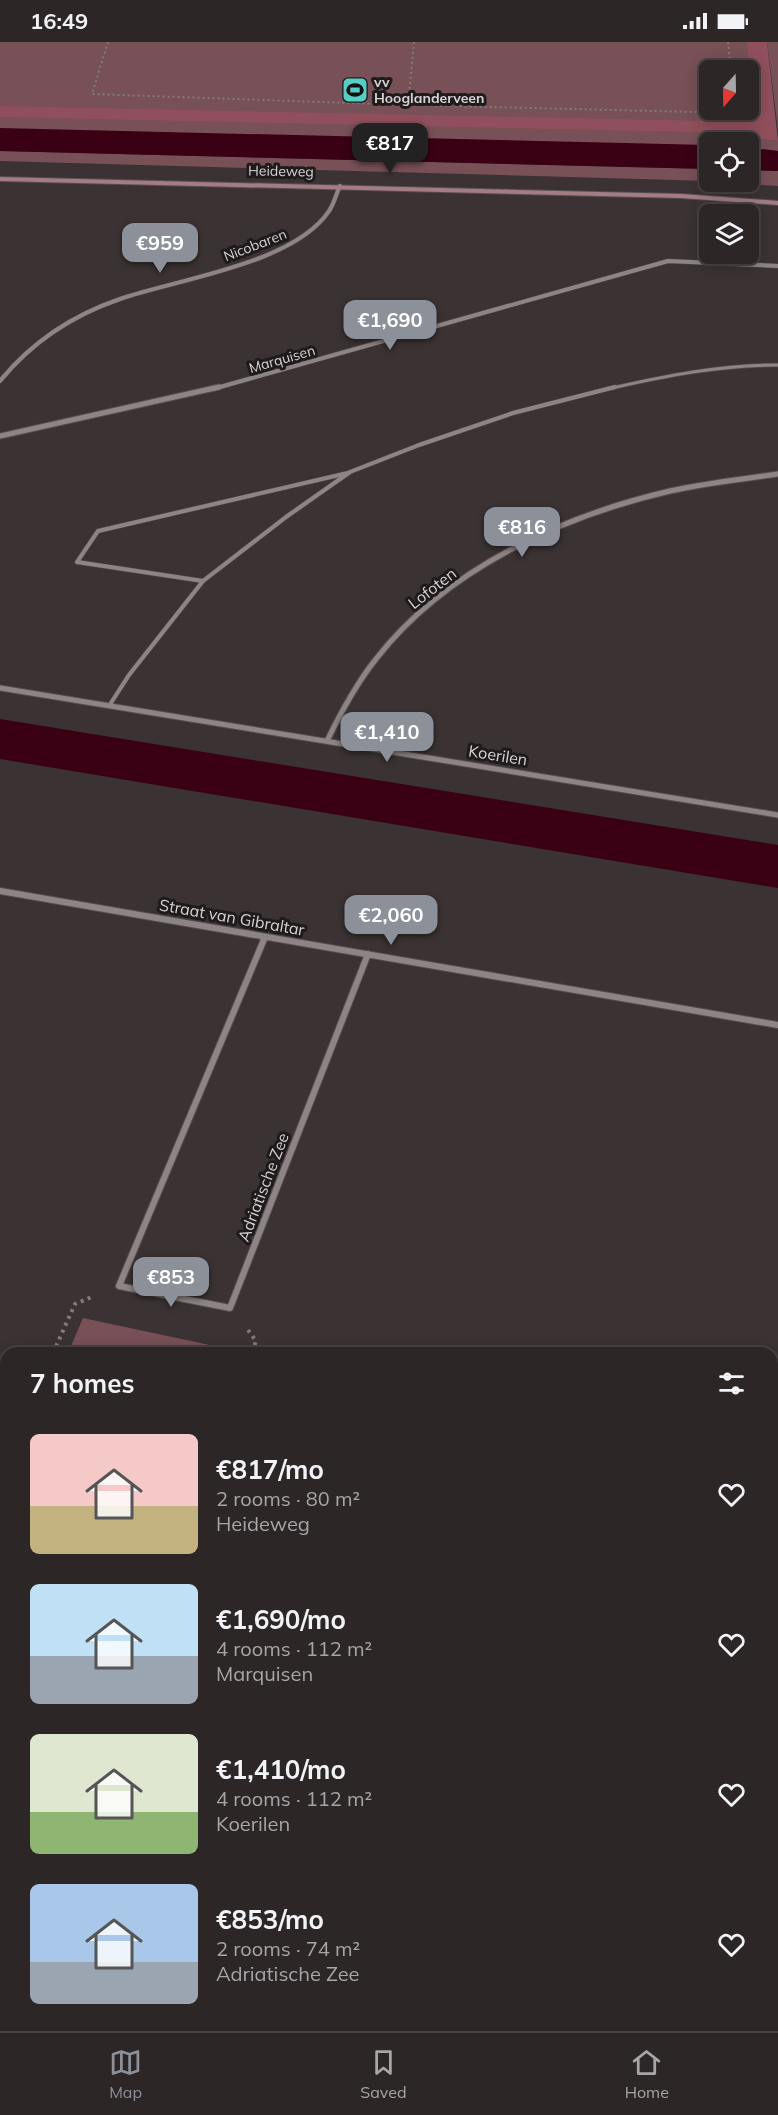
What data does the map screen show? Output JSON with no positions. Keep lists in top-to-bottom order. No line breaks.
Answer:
{"streets":{"street":["Heideweg","Nicobaren","Marquisen","Lofoten","Koerilen","Straat van Gibraltar","Adriatische Zee"]},"crossings":[["Heideweg","Nicobaren"],["Lofoten","Koerilen"],["Straat van Gibraltar","Adriatische Zee"]],"places":{"sports":["vv Hooglanderveen"]},"north":"bottom","page":{"status":"16:49","price":["€817","€959","€1,690","€816","€1,410","€2,060","€853"],"heading":"7 homes","list":[{"name":"€817/mo","note":"2 rooms · 80 m² · Heideweg"},{"name":"€1,690/mo","note":"4 rooms · 112 m² · Marquisen"},{"name":"€1,410/mo","note":"4 rooms · 112 m² · Koerilen"},{"name":"€853/mo","note":"2 rooms · 74 m² · Adriatische Zee"}],"tabs":["Map","Saved","Home"]}}
